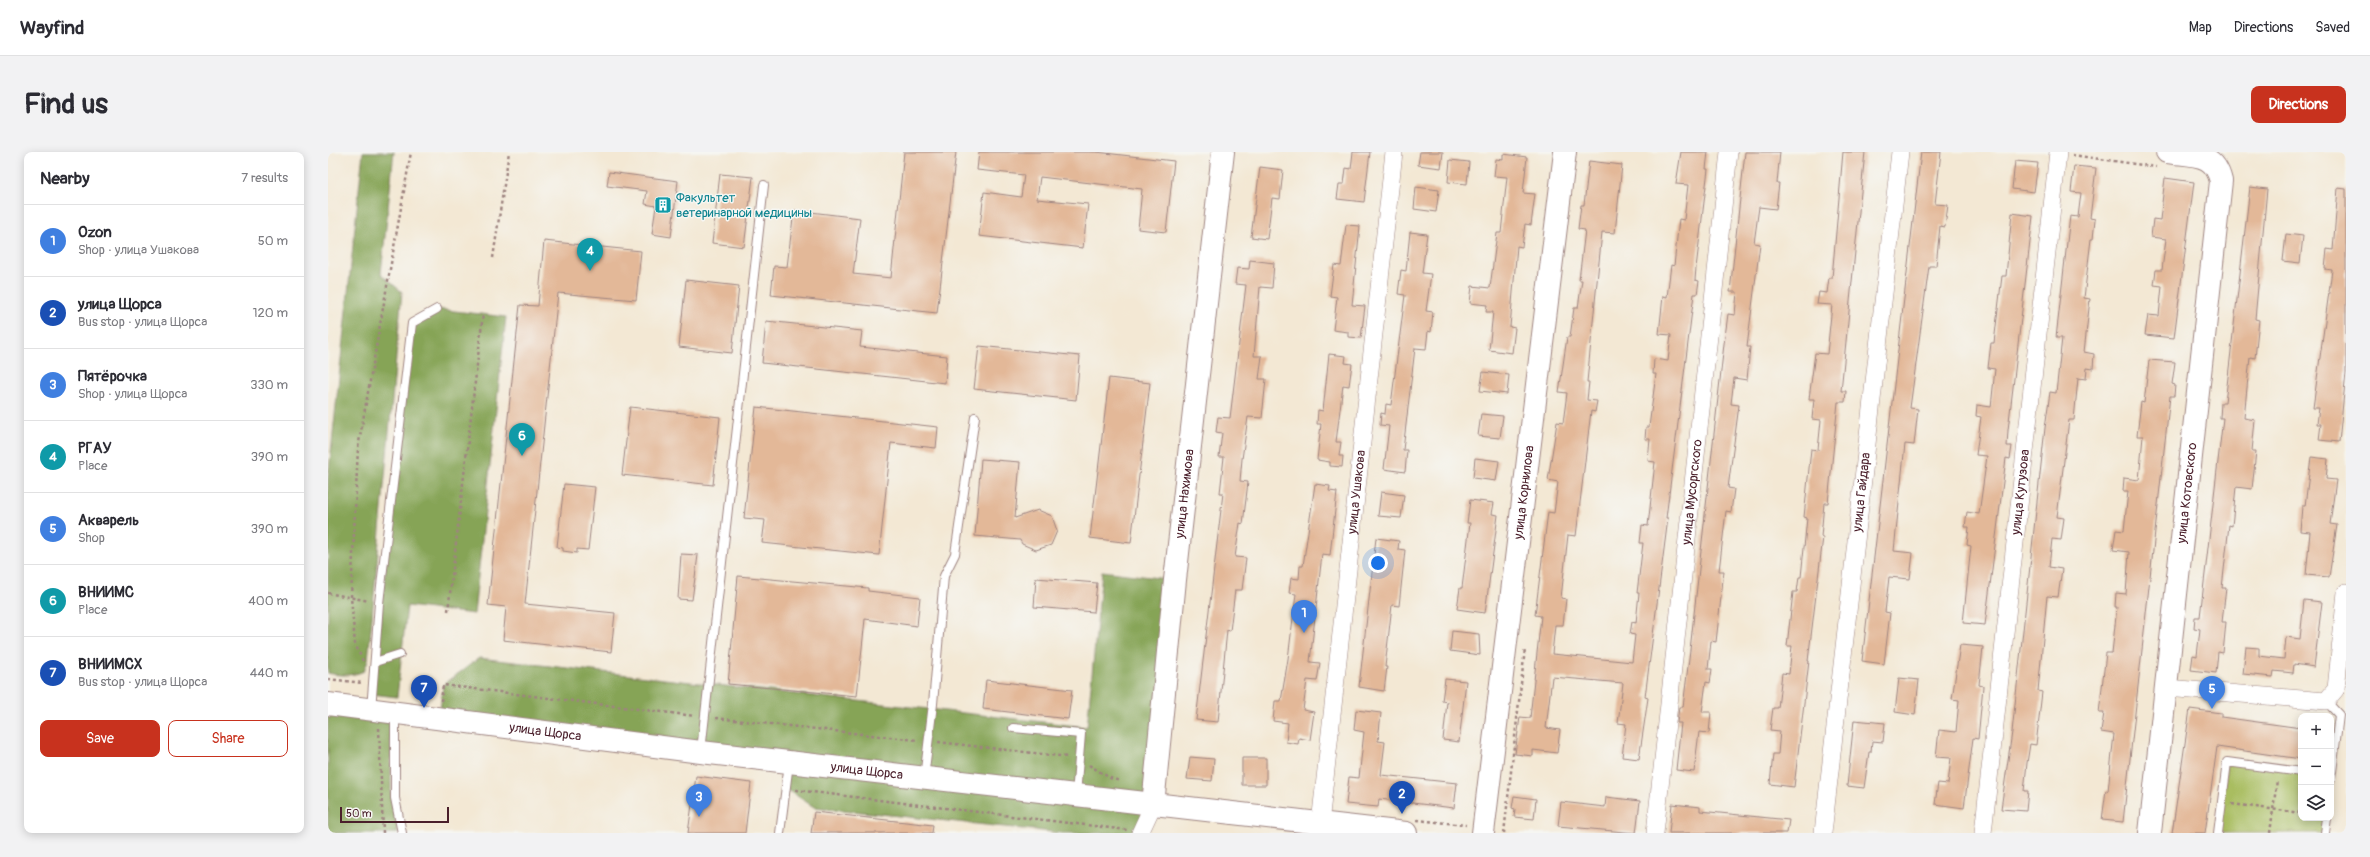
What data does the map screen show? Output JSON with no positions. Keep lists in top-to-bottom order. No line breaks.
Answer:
{"streets":{"street":["улица Ушакова","улица Корнилова","улица Мусоргского","улица Гайдара","улица Кутузова","улица Котовского","улица Нахимова","улица Щорса"]},"crossings":[["улица Ушакова","улица Щорса"],["улица Нахимова","улица Щорса"]],"places":{"building":["Факультет ветеринарной медицины"]},"scale_bar":"50 m","page":{"header":"Wayfind","nav":["Map","Directions","Saved"],"buttons":["Directions",["Save","Share"]],"title":"Find us","heading":["Nearby","7 results"],"list":[{"mark":"1","name":"Ozon","note":"Shop · улица Ушакова","value":"50 m"},{"mark":"2","name":"улица Щорса","note":"Bus stop · улица Щорса","value":"120 m"},{"mark":"3","name":"Пятёрочка","note":"Shop · улица Щорса","value":"330 m"},{"mark":"4","name":"РГАУ","note":"Place","value":"390 m"},{"mark":"5","name":"Акварель","note":"Shop","value":"390 m"},{"mark":"6","name":"ВНИИМС","note":"Place","value":"400 m"},{"mark":"7","name":"ВНИИМСХ","note":"Bus stop · улица Щорса","value":"440 m"}],"pins":["4","6","1","7","5","2","3"],"map_buttons":["+","−"],"scale":"50 m"}}
